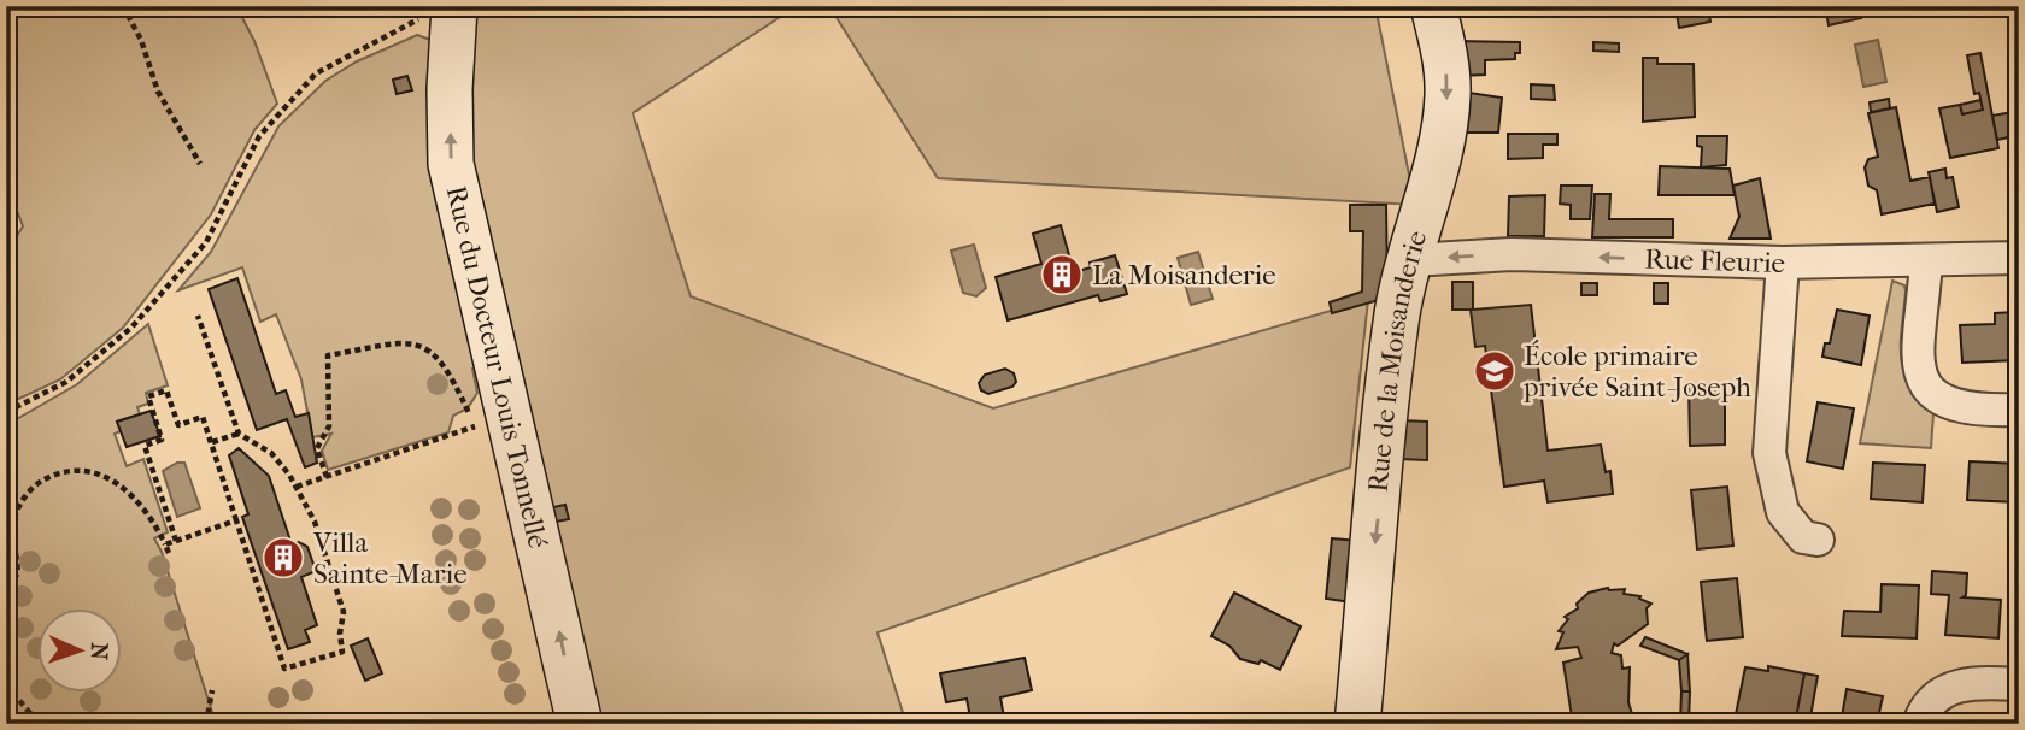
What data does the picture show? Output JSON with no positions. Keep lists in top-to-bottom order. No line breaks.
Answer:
{"streets":{"street":["Rue Fleurie","Rue de la Moisanderie","Rue du Docteur Louis Tonnellé"]},"crossings":[["Rue Fleurie","Rue de la Moisanderie"]],"one_way":["Rue Fleurie","Rue de la Moisanderie","Rue du Docteur Louis Tonnellé"],"places":{"building":["La Moisanderie","Villa Sainte-Marie"],"school or university":["École primaire privée Saint-Joseph"]},"north":"right"}
